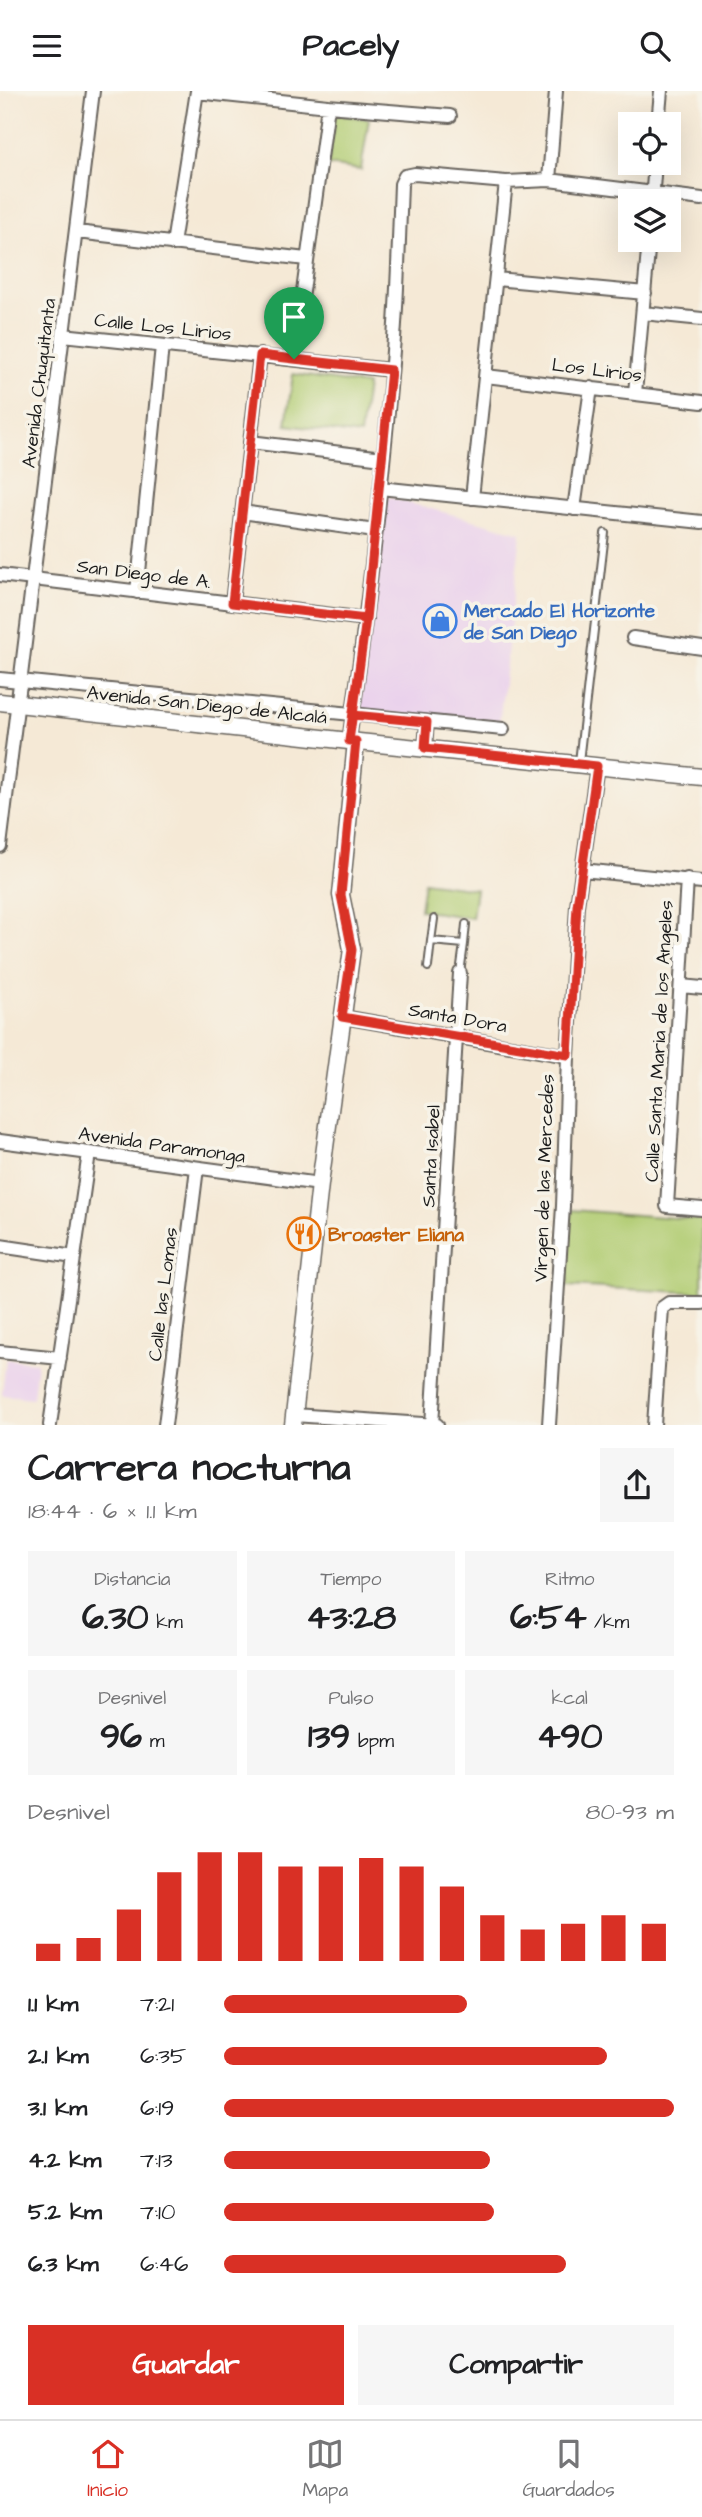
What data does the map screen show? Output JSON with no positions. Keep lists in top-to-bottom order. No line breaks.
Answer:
{"streets":{"street":["Calle Los Lirios","Los Lirios","Avenida Chuquitanta","San Diego de A.","Avenida San Diego de Alcalá","Santa Dora","Calle Santa Maria de los Angeles","Avenida Paramonga","Santa Isabel","Virgen de las Mercedes","Calle las Lomas"]},"crossings":[["Calle Los Lirios","Avenida Chuquitanta"],["Avenida Chuquitanta","San Diego de A."],["Avenida Chuquitanta","Avenida San Diego de Alcalá"],["Avenida San Diego de Alcalá","Virgen de las Mercedes"],["Santa Dora","Santa Isabel"],["Santa Dora","Virgen de las Mercedes"],["Avenida Paramonga","Calle las Lomas"]],"places":{"shop":["Mercado El Horizonte de San Diego"],"restaurant":["Broaster Eliana"]},"page":{"header":"Pacely","heading":["Carrera nocturna","18:44 · 6 × 1.1 km"],"stats":[["Distancia","6.30 km"],["Tiempo","43:28"],["Ritmo","6:54 /km"],["Desnivel","96 m"],["Pulso","139 bpm"],["kcal","490"]],"chart":["Desnivel","80–93 m"],"list":[{"name":"1.1 km","note":"7:21"},{"name":"2.1 km","note":"6:35"},{"name":"3.1 km","note":"6:19"},{"name":"4.2 km","note":"7:13"},{"name":"5.2 km","note":"7:10"},{"name":"6.3 km","note":"6:46"}],"buttons":["Guardar","Compartir"],"tabs":["Inicio","Mapa","Guardados"]}}
